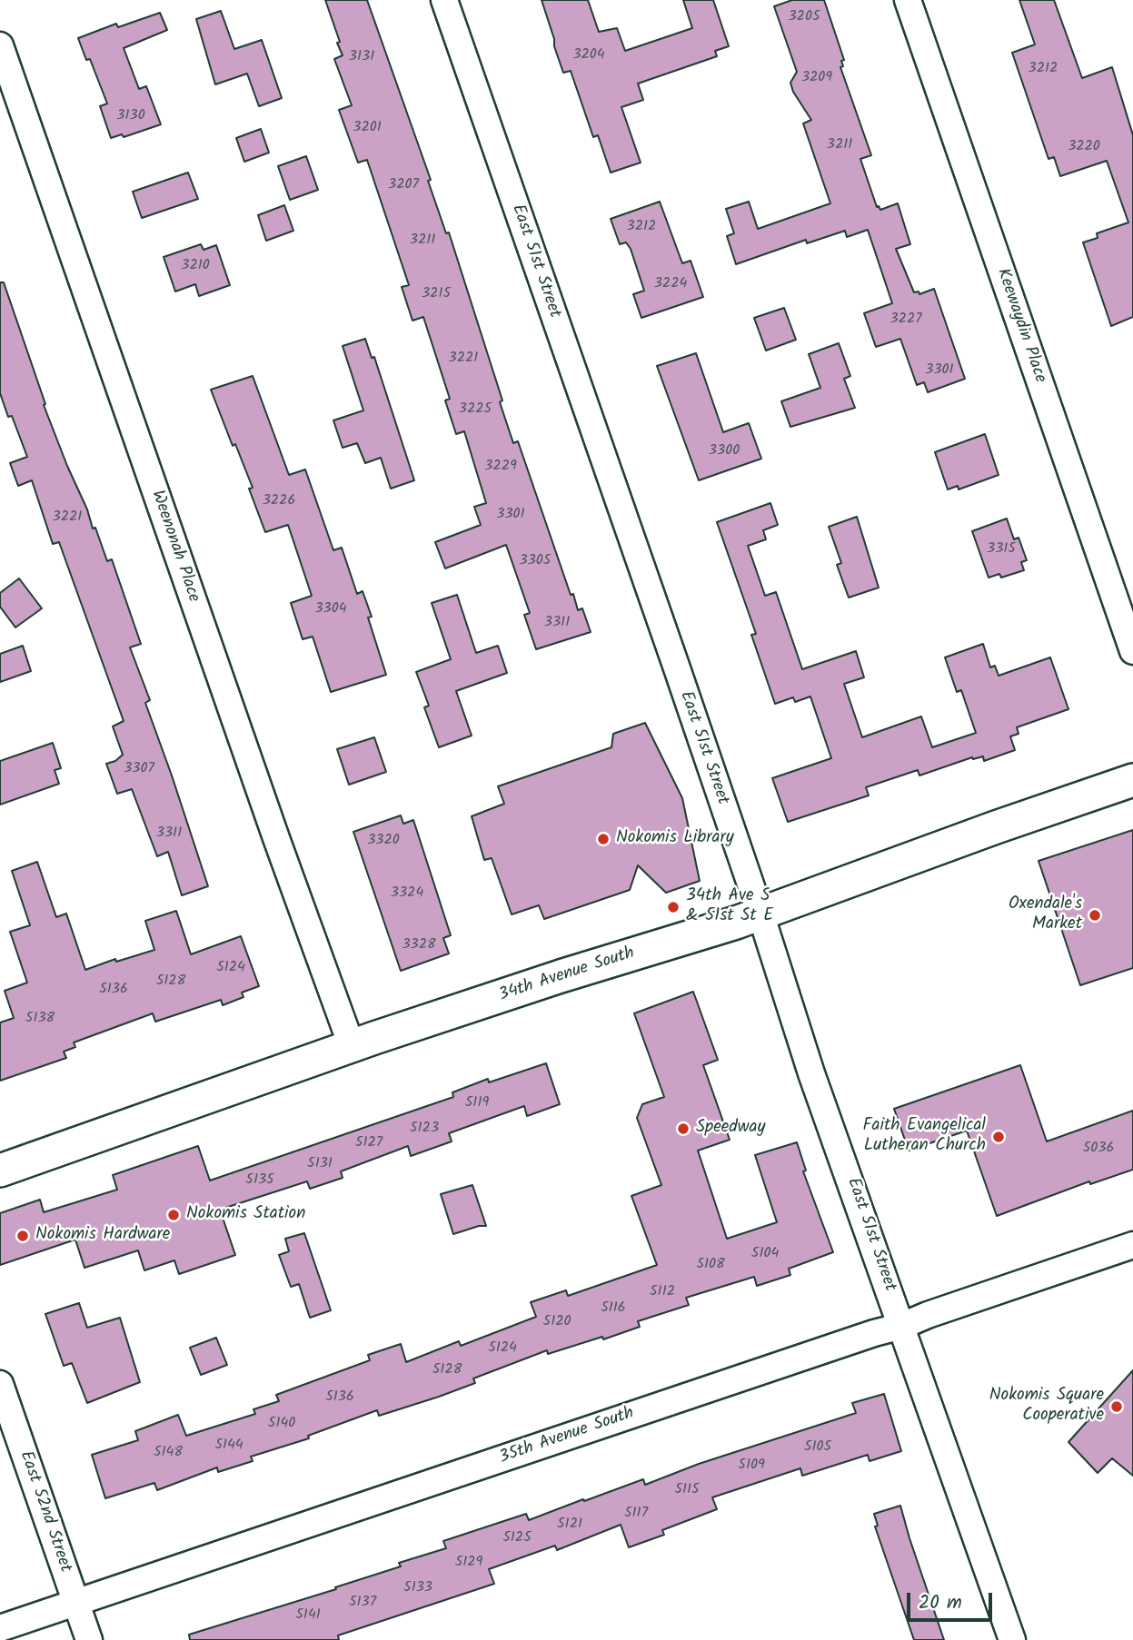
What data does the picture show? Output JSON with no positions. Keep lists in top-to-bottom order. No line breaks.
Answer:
{"streets":{"street":["East 51st Street","Keewaydin Place","Weenonah Place","34th Avenue South","35th Avenue South","East 52nd Street"]},"crossings":[["East 51st Street","34th Avenue South"],["East 51st Street","35th Avenue South"],["Weenonah Place","34th Avenue South"],["35th Avenue South","East 52nd Street"]],"places":["Nokomis Library","34th Ave S & 51st St E","Oxendale's Market","Speedway","Faith Evangelical Lutheran Church","Nokomis Station","Nokomis Hardware","Nokomis Square Cooperative"],"house_numbers":["3205","3204","3131","3212","3209","3130","3201","3211","3220","3207","3212","3211","3210","3224","3215","3227","3221","3301","3225","3300","3229","3226","3301","3221","3315","3305","3304","3311","3307","3311","3320","3324","3328","5124","5128","5136","5138","5119","5123","5127","5036","5131","5135","5104","5108","5112","5116","5120","5124","5128","5136","5140","5144","5105","5148","5109","5115","5117","5121","5125","5129","5133","5137","5141"],"scale_bar":"20 m"}
